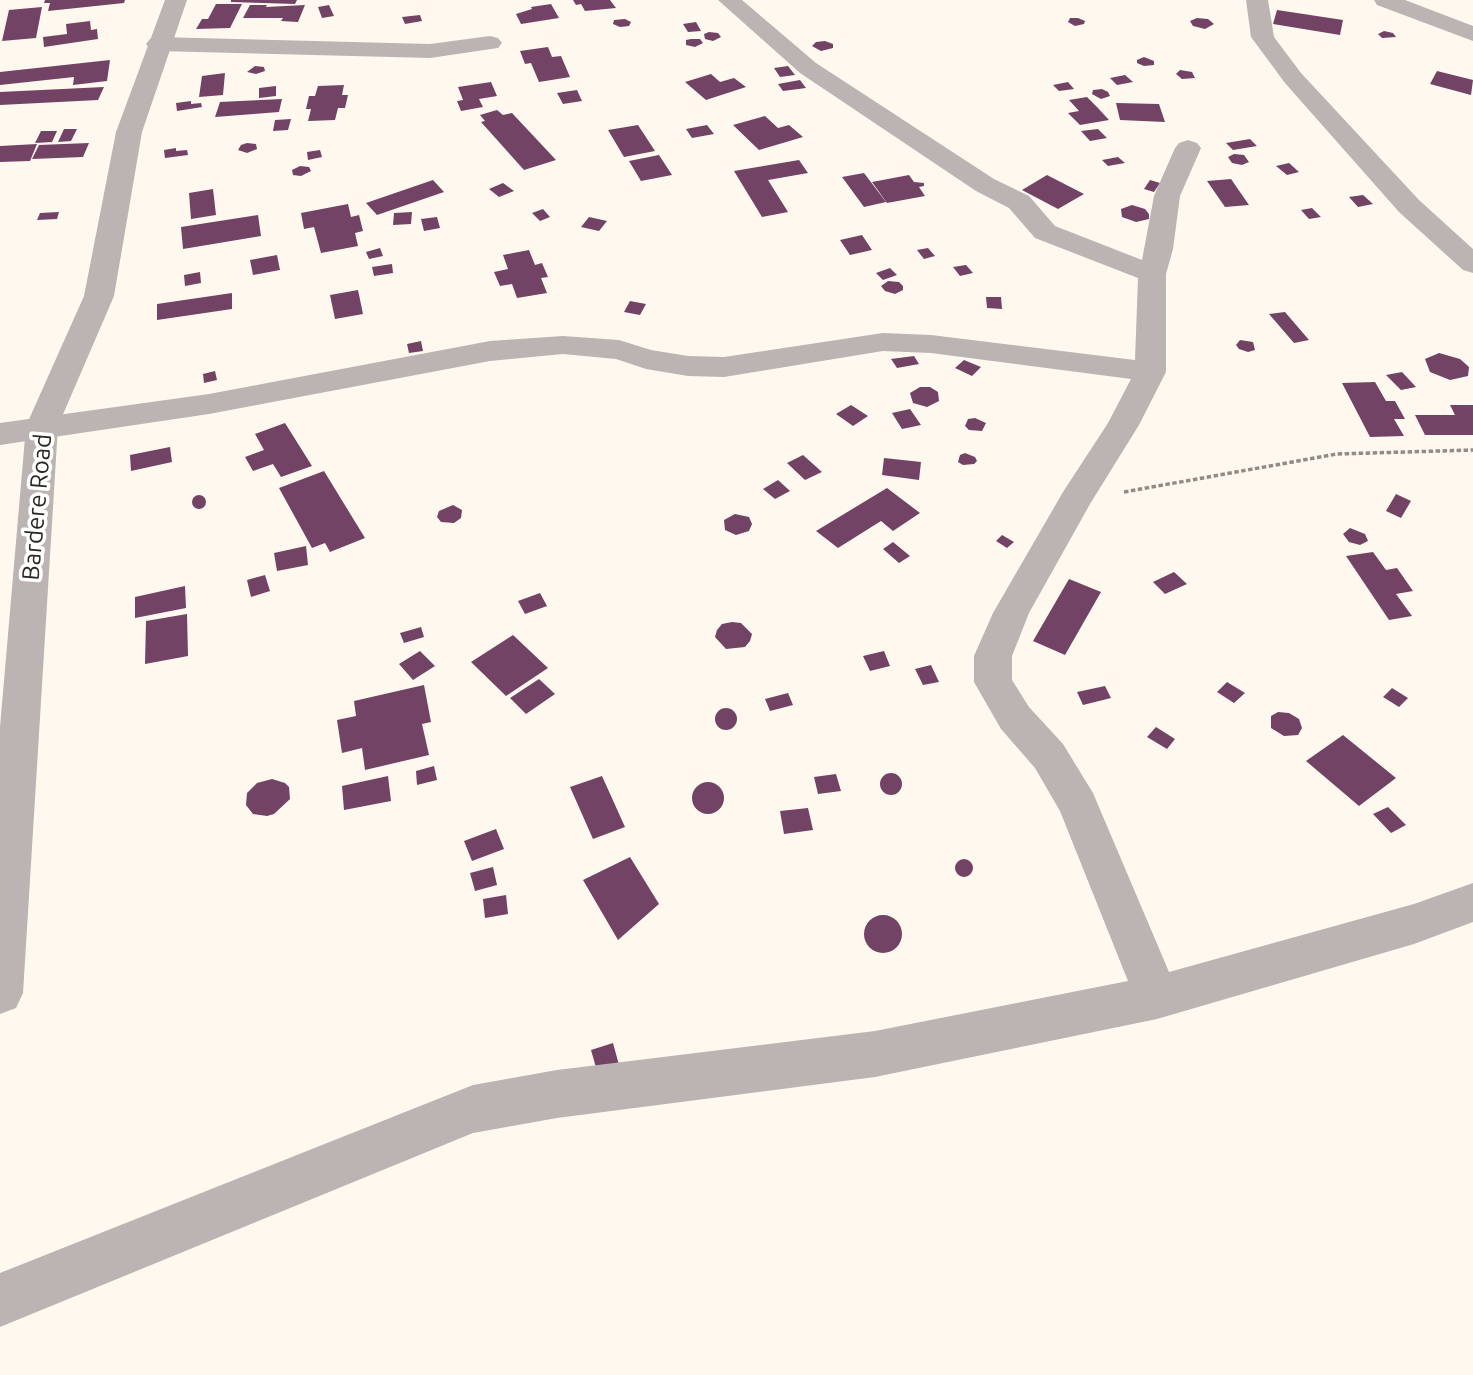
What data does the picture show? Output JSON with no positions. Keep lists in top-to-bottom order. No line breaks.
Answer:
{"streets":{"street":["Bardere Road"]}}
